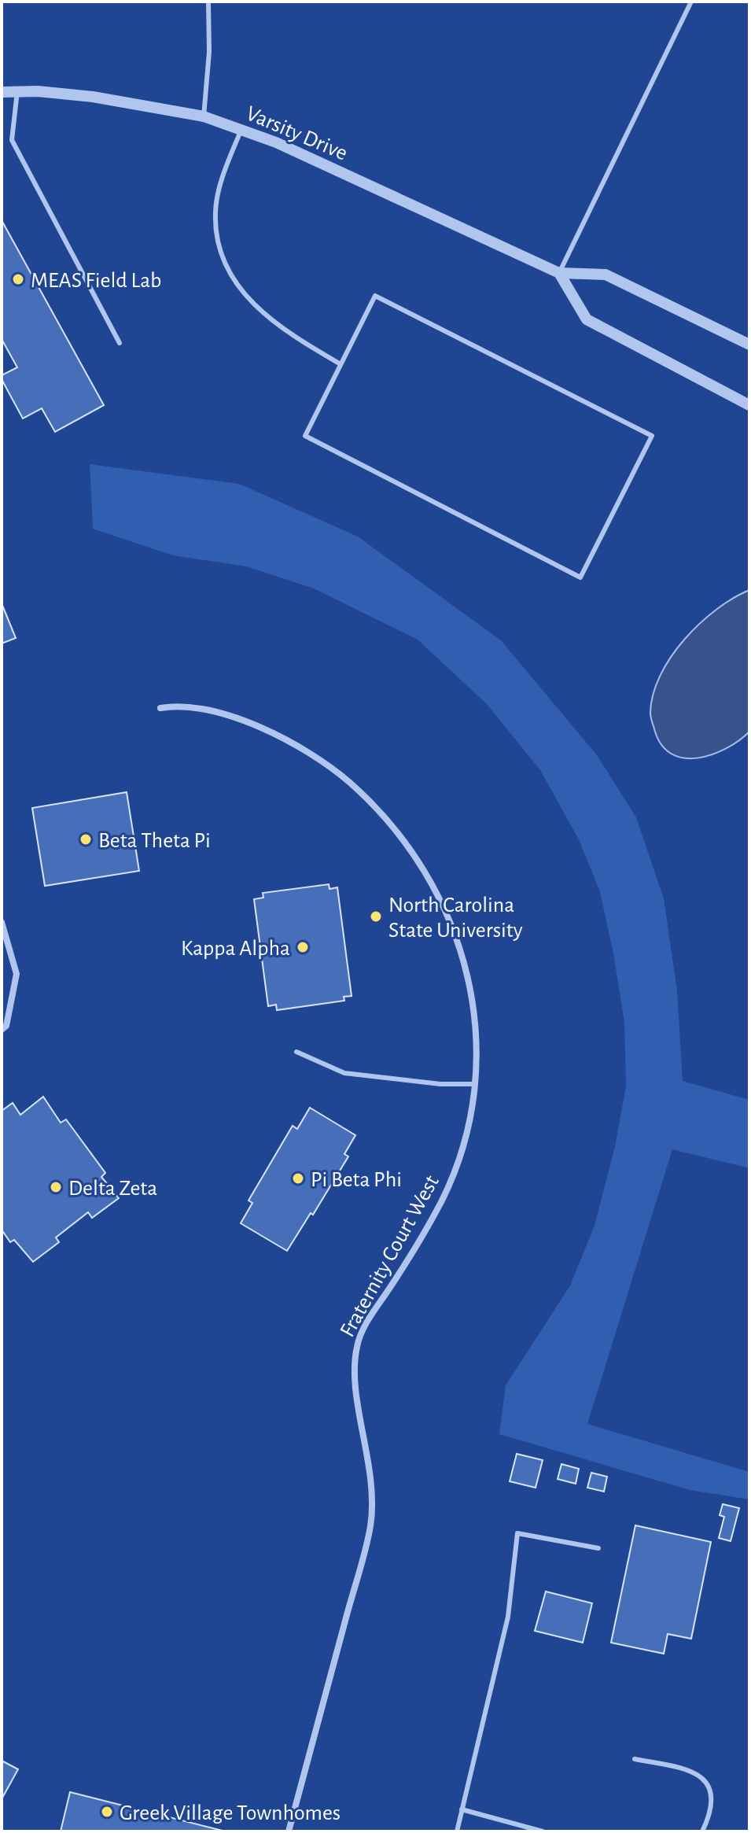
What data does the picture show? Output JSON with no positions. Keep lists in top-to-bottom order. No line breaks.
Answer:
{"streets":{"street":["Varsity Drive","Fraternity Court West"]},"places":["MEAS Field Lab","Beta Theta Pi","North Carolina State University","Kappa Alpha","Pi Beta Phi","Delta Zeta","Greek Village Townhomes"]}
